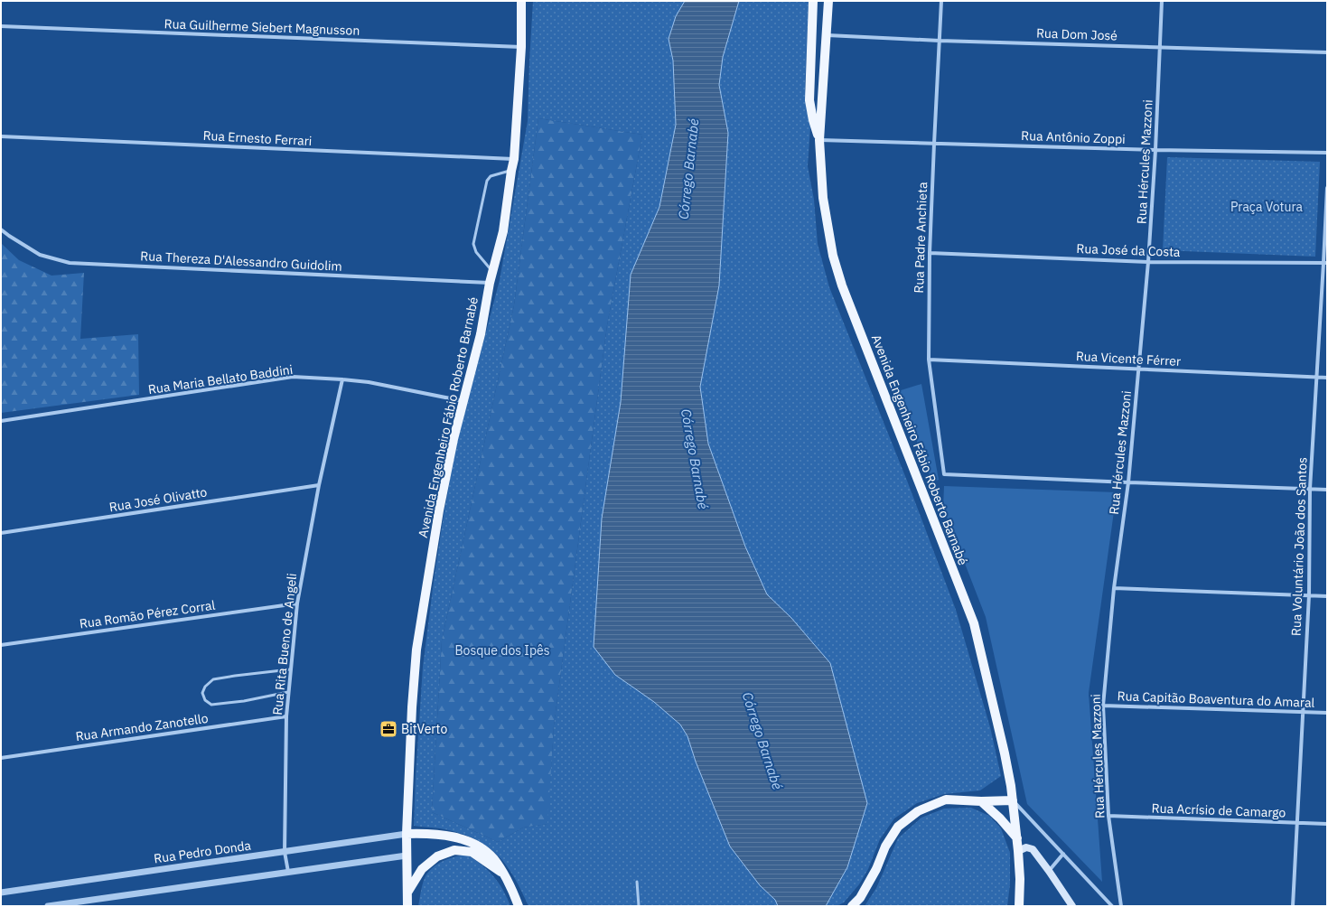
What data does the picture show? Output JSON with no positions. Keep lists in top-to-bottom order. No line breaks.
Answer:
{"streets":{"main road":["Avenida Engenheiro Fábio Roberto Barnabé"],"street":["Rua Guilherme Siebert Magnusson","Rua Dom José","Rua Antônio Zoppi","Rua Ernesto Ferrari","Rua Hércules Mazzoni","Rua Padre Anchieta","Rua José da Costa","Rua Thereza D'Alessandro Guidolim","Rua Vicente Férrer","Rua Maria Bellato Baddini","Rua José Olivatto","Rua Voluntário João dos Santos","Rua Romão Pérez Corral","Rua Rita Bueno de Angeli","Rua Capitão Boaventura do Amaral","Rua Armando Zanotello","Rua Acrísio de Camargo","Rua Pedro Donda"]},"crossings":[["Rua Guilherme Siebert Magnusson","Avenida Engenheiro Fábio Roberto Barnabé"],["Rua Dom José","Rua Hércules Mazzoni"],["Rua Dom José","Rua Padre Anchieta"],["Rua Dom José","Avenida Engenheiro Fábio Roberto Barnabé"],["Rua Antônio Zoppi","Rua Hércules Mazzoni"],["Rua Antônio Zoppi","Rua Padre Anchieta"],["Rua Antônio Zoppi","Avenida Engenheiro Fábio Roberto Barnabé"],["Rua Ernesto Ferrari","Avenida Engenheiro Fábio Roberto Barnabé"],["Rua Hércules Mazzoni","Rua Padre Anchieta"],["Rua Hércules Mazzoni","Rua José da Costa"],["Rua Hércules Mazzoni","Rua Vicente Férrer"],["Rua Hércules Mazzoni","Rua Capitão Boaventura do Amaral"],["Rua Hércules Mazzoni","Rua Acrísio de Camargo"],["Rua Padre Anchieta","Rua José da Costa"],["Rua Padre Anchieta","Rua Vicente Férrer"],["Rua José da Costa","Rua Voluntário João dos Santos"],["Rua Thereza D'Alessandro Guidolim","Avenida Engenheiro Fábio Roberto Barnabé"],["Rua Vicente Férrer","Rua Voluntário João dos Santos"],["Rua Maria Bellato Baddini","Avenida Engenheiro Fábio Roberto Barnabé"],["Rua Maria Bellato Baddini","Rua Rita Bueno de Angeli"],["Avenida Engenheiro Fábio Roberto Barnabé","Rua Pedro Donda"],["Rua José Olivatto","Rua Rita Bueno de Angeli"],["Rua Voluntário João dos Santos","Rua Capitão Boaventura do Amaral"],["Rua Voluntário João dos Santos","Rua Acrísio de Camargo"],["Rua Romão Pérez Corral","Rua Rita Bueno de Angeli"],["Rua Rita Bueno de Angeli","Rua Armando Zanotello"],["Rua Rita Bueno de Angeli","Rua Pedro Donda"]],"water":["Córrego Barnabé"],"parks":["Praça Votura","Bosque dos Ipês"],"places":{"office":["BitVerto"]}}
